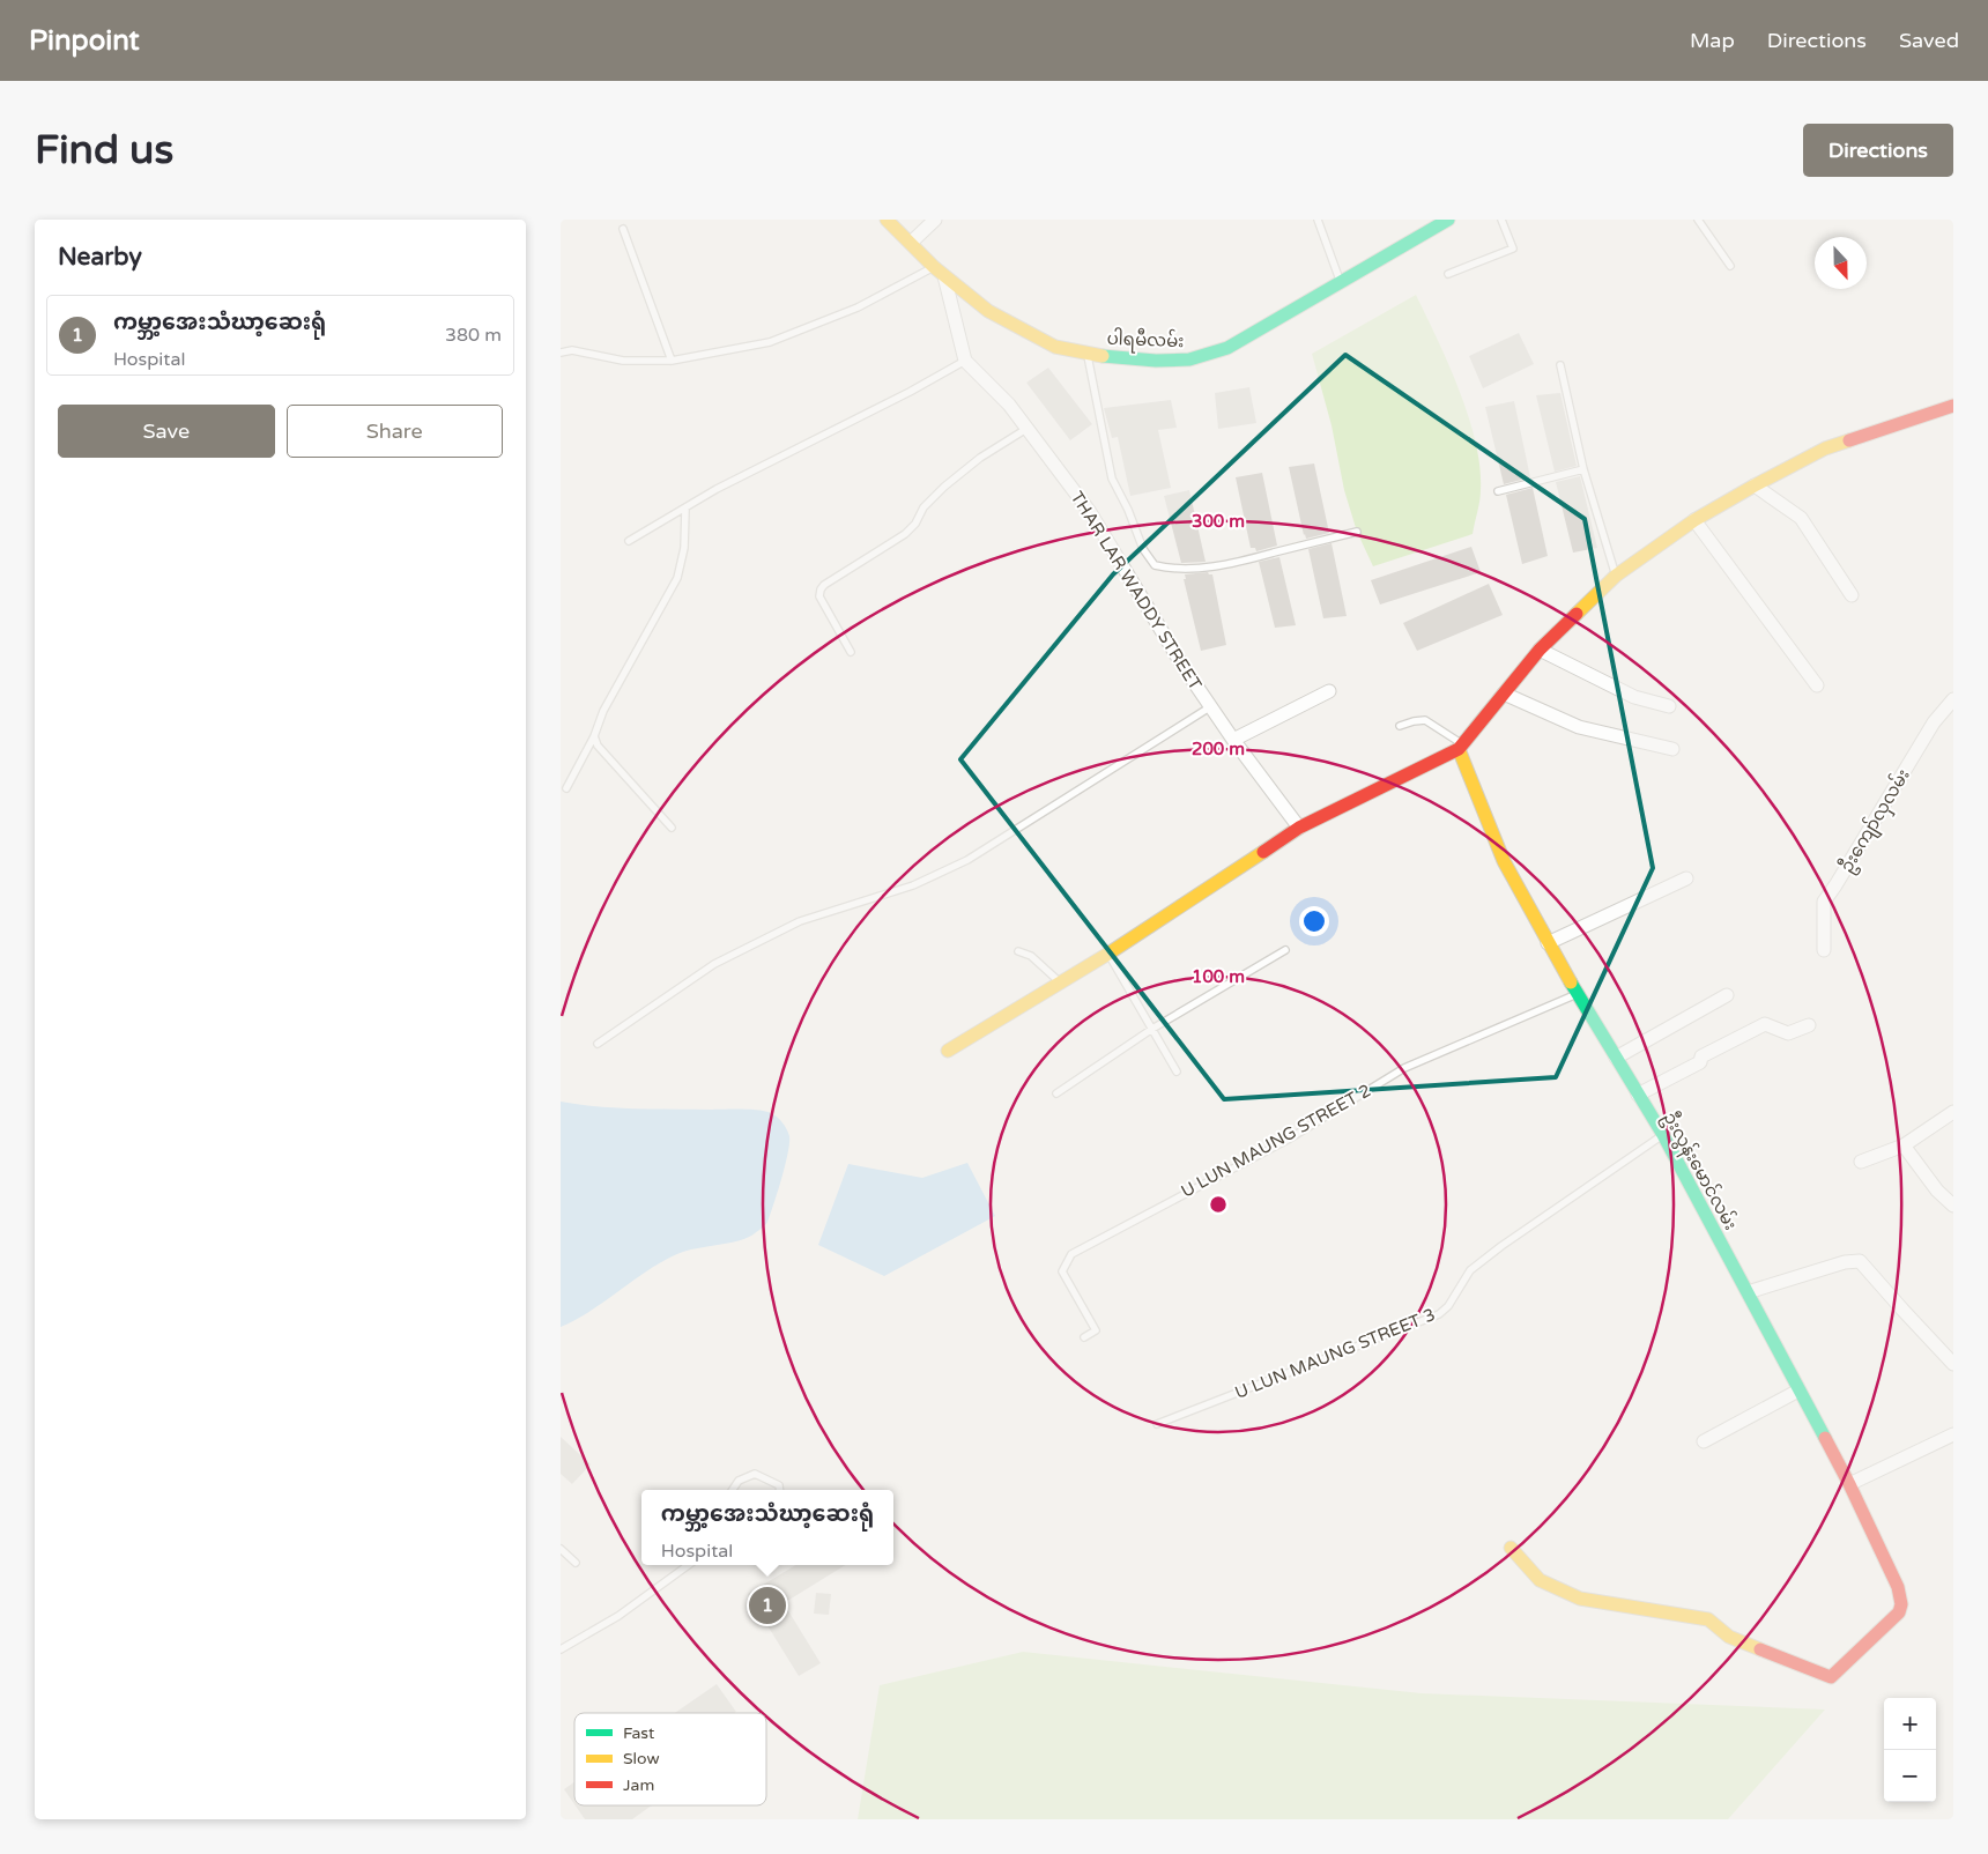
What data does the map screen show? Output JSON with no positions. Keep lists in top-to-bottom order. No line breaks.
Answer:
{"streets":{"street":["ပါရမီလမ်း","THAR LAR WADDY STREET","ဦးကျော်လှလမ်း","ဦးလွန်းမောင်လမ်း"],"lane":["U LUN MAUNG STREET 2","U LUN MAUNG STREET 3"]},"crossings":[["U LUN MAUNG STREET 2","ဦးလွန်းမောင်လမ်း"],["ဦးလွန်းမောင်လမ်း","U LUN MAUNG STREET 3"]],"legend":["Fast","Slow","Jam"],"north":"bottom","page":{"header":"Pinpoint","nav":["Map","Directions","Saved"],"buttons":["Directions",["Save","Share"]],"title":"Find us","heading":"Nearby","list":[{"mark":"1","name":"ကမ္ဘာ့အေးသံဃာ့ဆေးရုံ","note":"Hospital","value":"380 m"}],"popup":["ကမ္ဘာ့အေးသံဃာ့ဆေးရုံ","Hospital"],"pins":"1","map_buttons":["+","−"]},"rings":["300 m","200 m","100 m"]}
